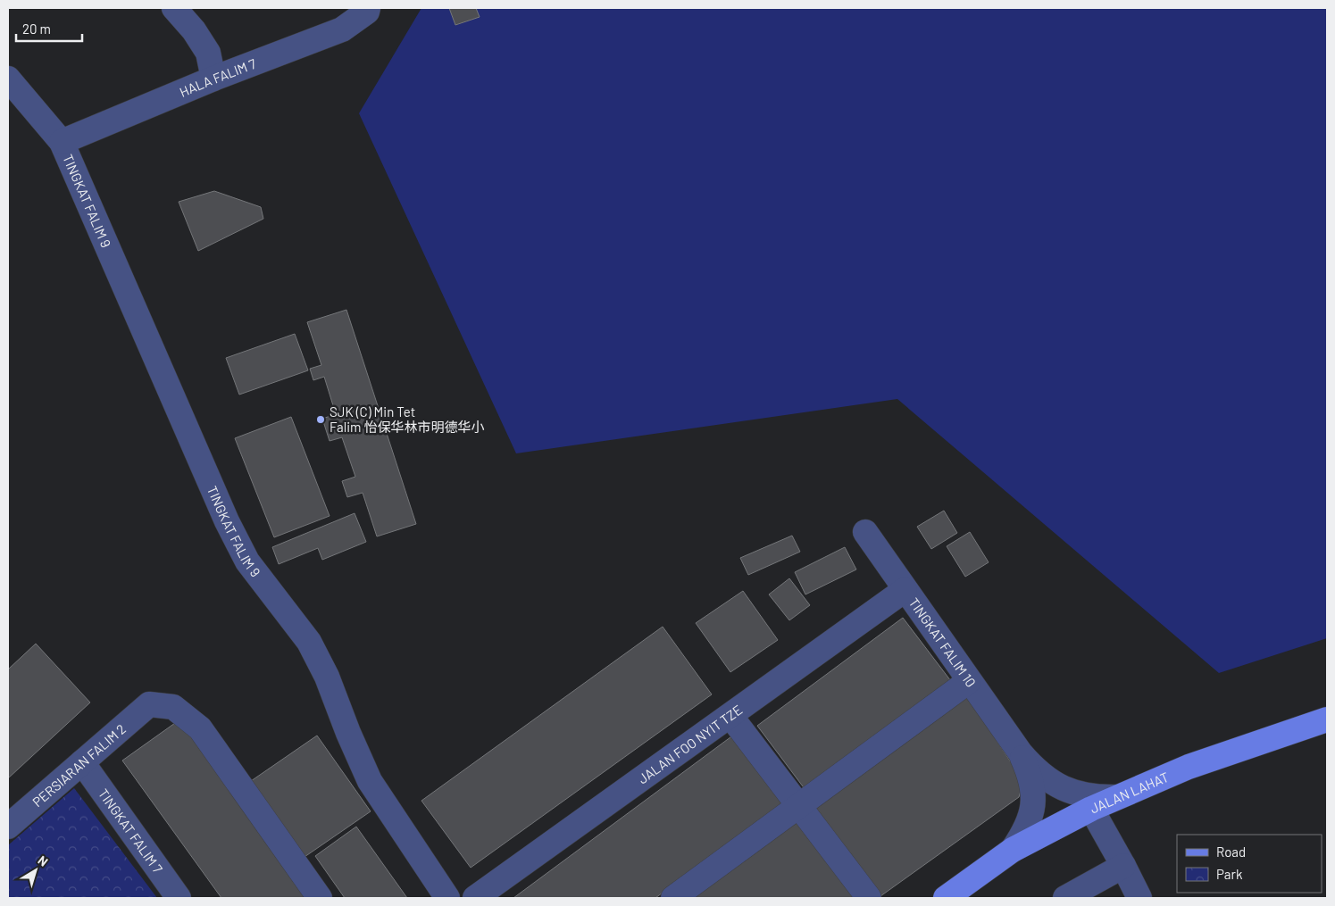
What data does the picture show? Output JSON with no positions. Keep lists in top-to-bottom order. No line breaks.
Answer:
{"streets":{"main road":["JALAN LAHAT"],"street":["HALA FALIM 7","TINGKAT FALIM 9","TINGKAT FALIM 10","JALAN FOO NYIT TZE","PERSIARAN FALIM 2","TINGKAT FALIM 7"]},"crossings":[["HALA FALIM 7","TINGKAT FALIM 9"],["TINGKAT FALIM 10","JALAN FOO NYIT TZE"],["PERSIARAN FALIM 2","TINGKAT FALIM 7"]],"places":["SJK (C) Min Tet Falim 怡保华林市明德华小"],"legend":["Road","Park"],"scale_bar":"20 m","north":"top right"}
